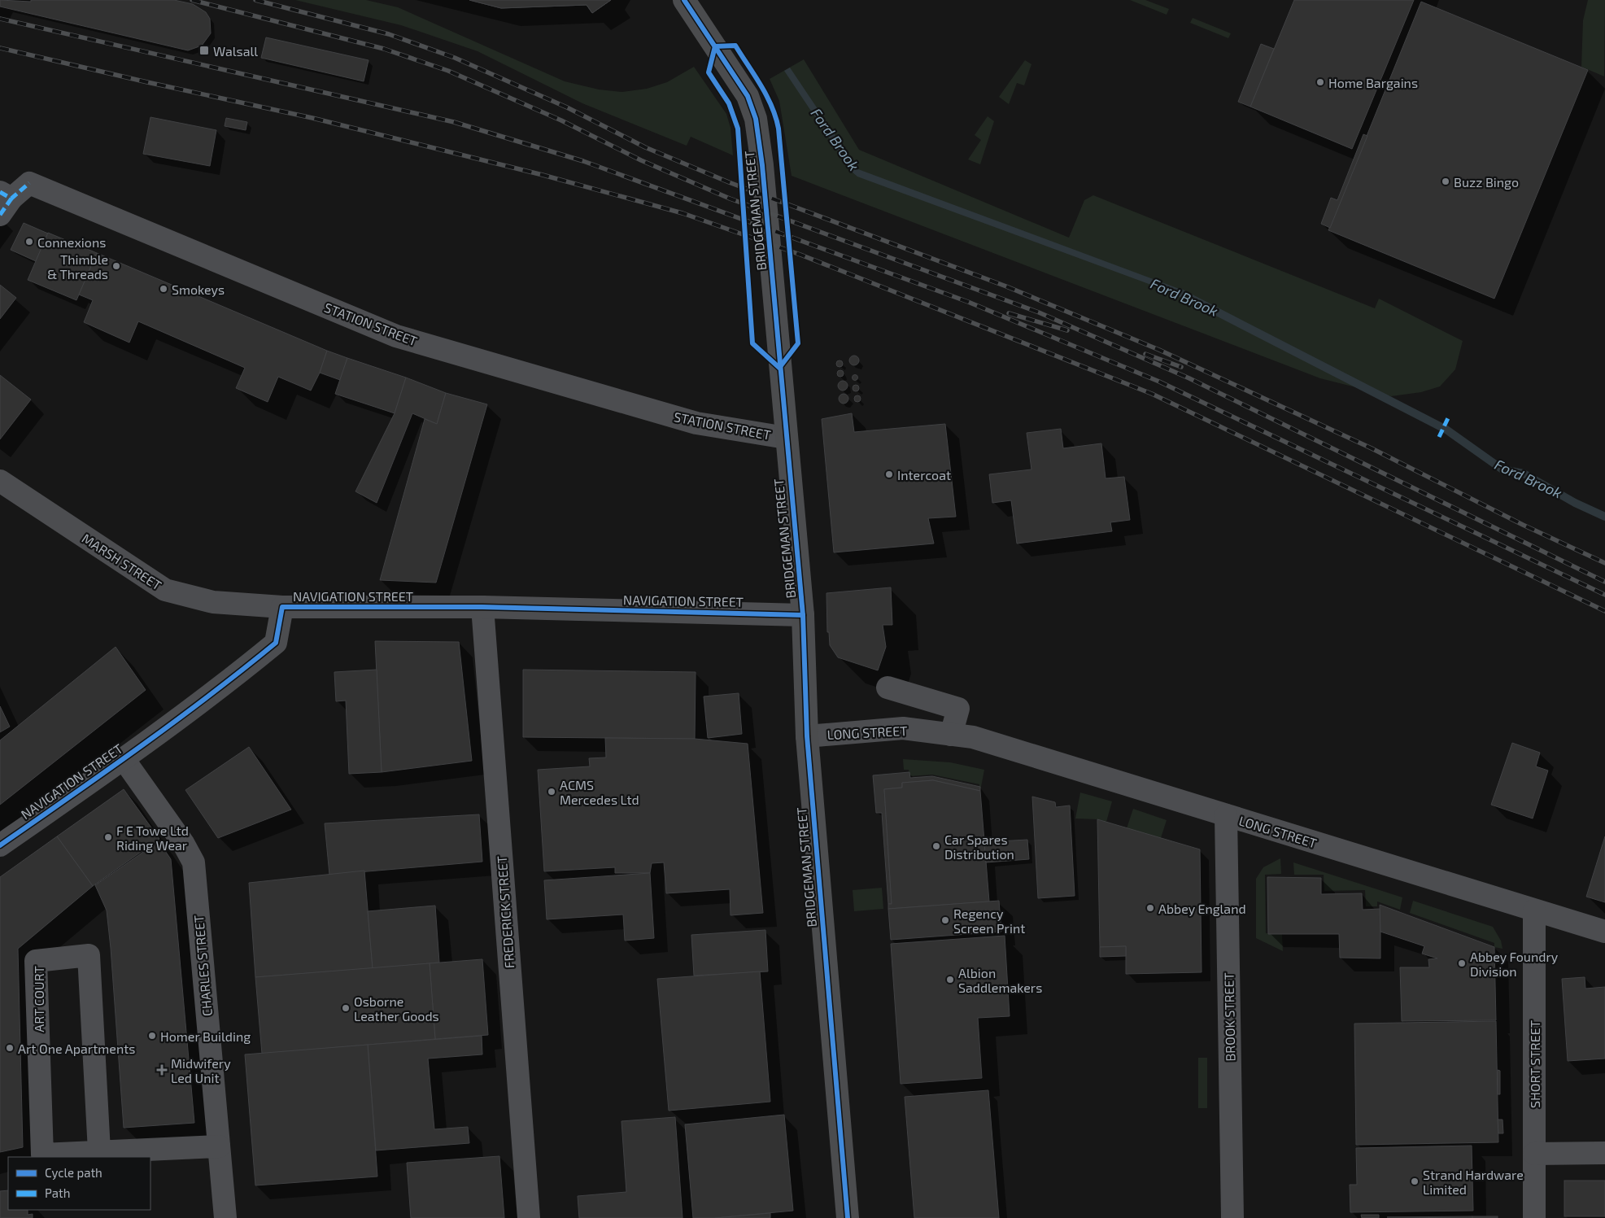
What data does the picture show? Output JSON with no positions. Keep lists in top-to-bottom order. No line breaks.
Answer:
{"streets":{"street":["BRIDGEMAN STREET","STATION STREET","MARSH STREET","NAVIGATION STREET","LONG STREET","FREDERICK STREET","CHARLES STREET","ART COURT","BROOK STREET","SHORT STREET"]},"crossings":[["BRIDGEMAN STREET","STATION STREET"],["BRIDGEMAN STREET","NAVIGATION STREET"],["BRIDGEMAN STREET","LONG STREET"],["MARSH STREET","NAVIGATION STREET"],["NAVIGATION STREET","FREDERICK STREET"],["NAVIGATION STREET","CHARLES STREET"],["LONG STREET","BROOK STREET"],["LONG STREET","SHORT STREET"],["CHARLES STREET","ART COURT"]],"water":["Ford Brook"],"places":{"transit":["Walsall"],"other":["Home Bargains","Buzz Bingo","Connexions","Thimble & Threads","Smokeys","Intercoat","ACMS Mercedes Ltd","F E Towe Ltd Riding Wear","Car Spares Distribution","Abbey England","Regency Screen Print","Abbey Foundry Division","Albion Saddlemakers","Osborne Leather Goods","Homer Building","Art One Apartments","Strand Hardware Limited"],"health":["Midwifery Led Unit"]},"legend":["Cycle path","Path"]}
